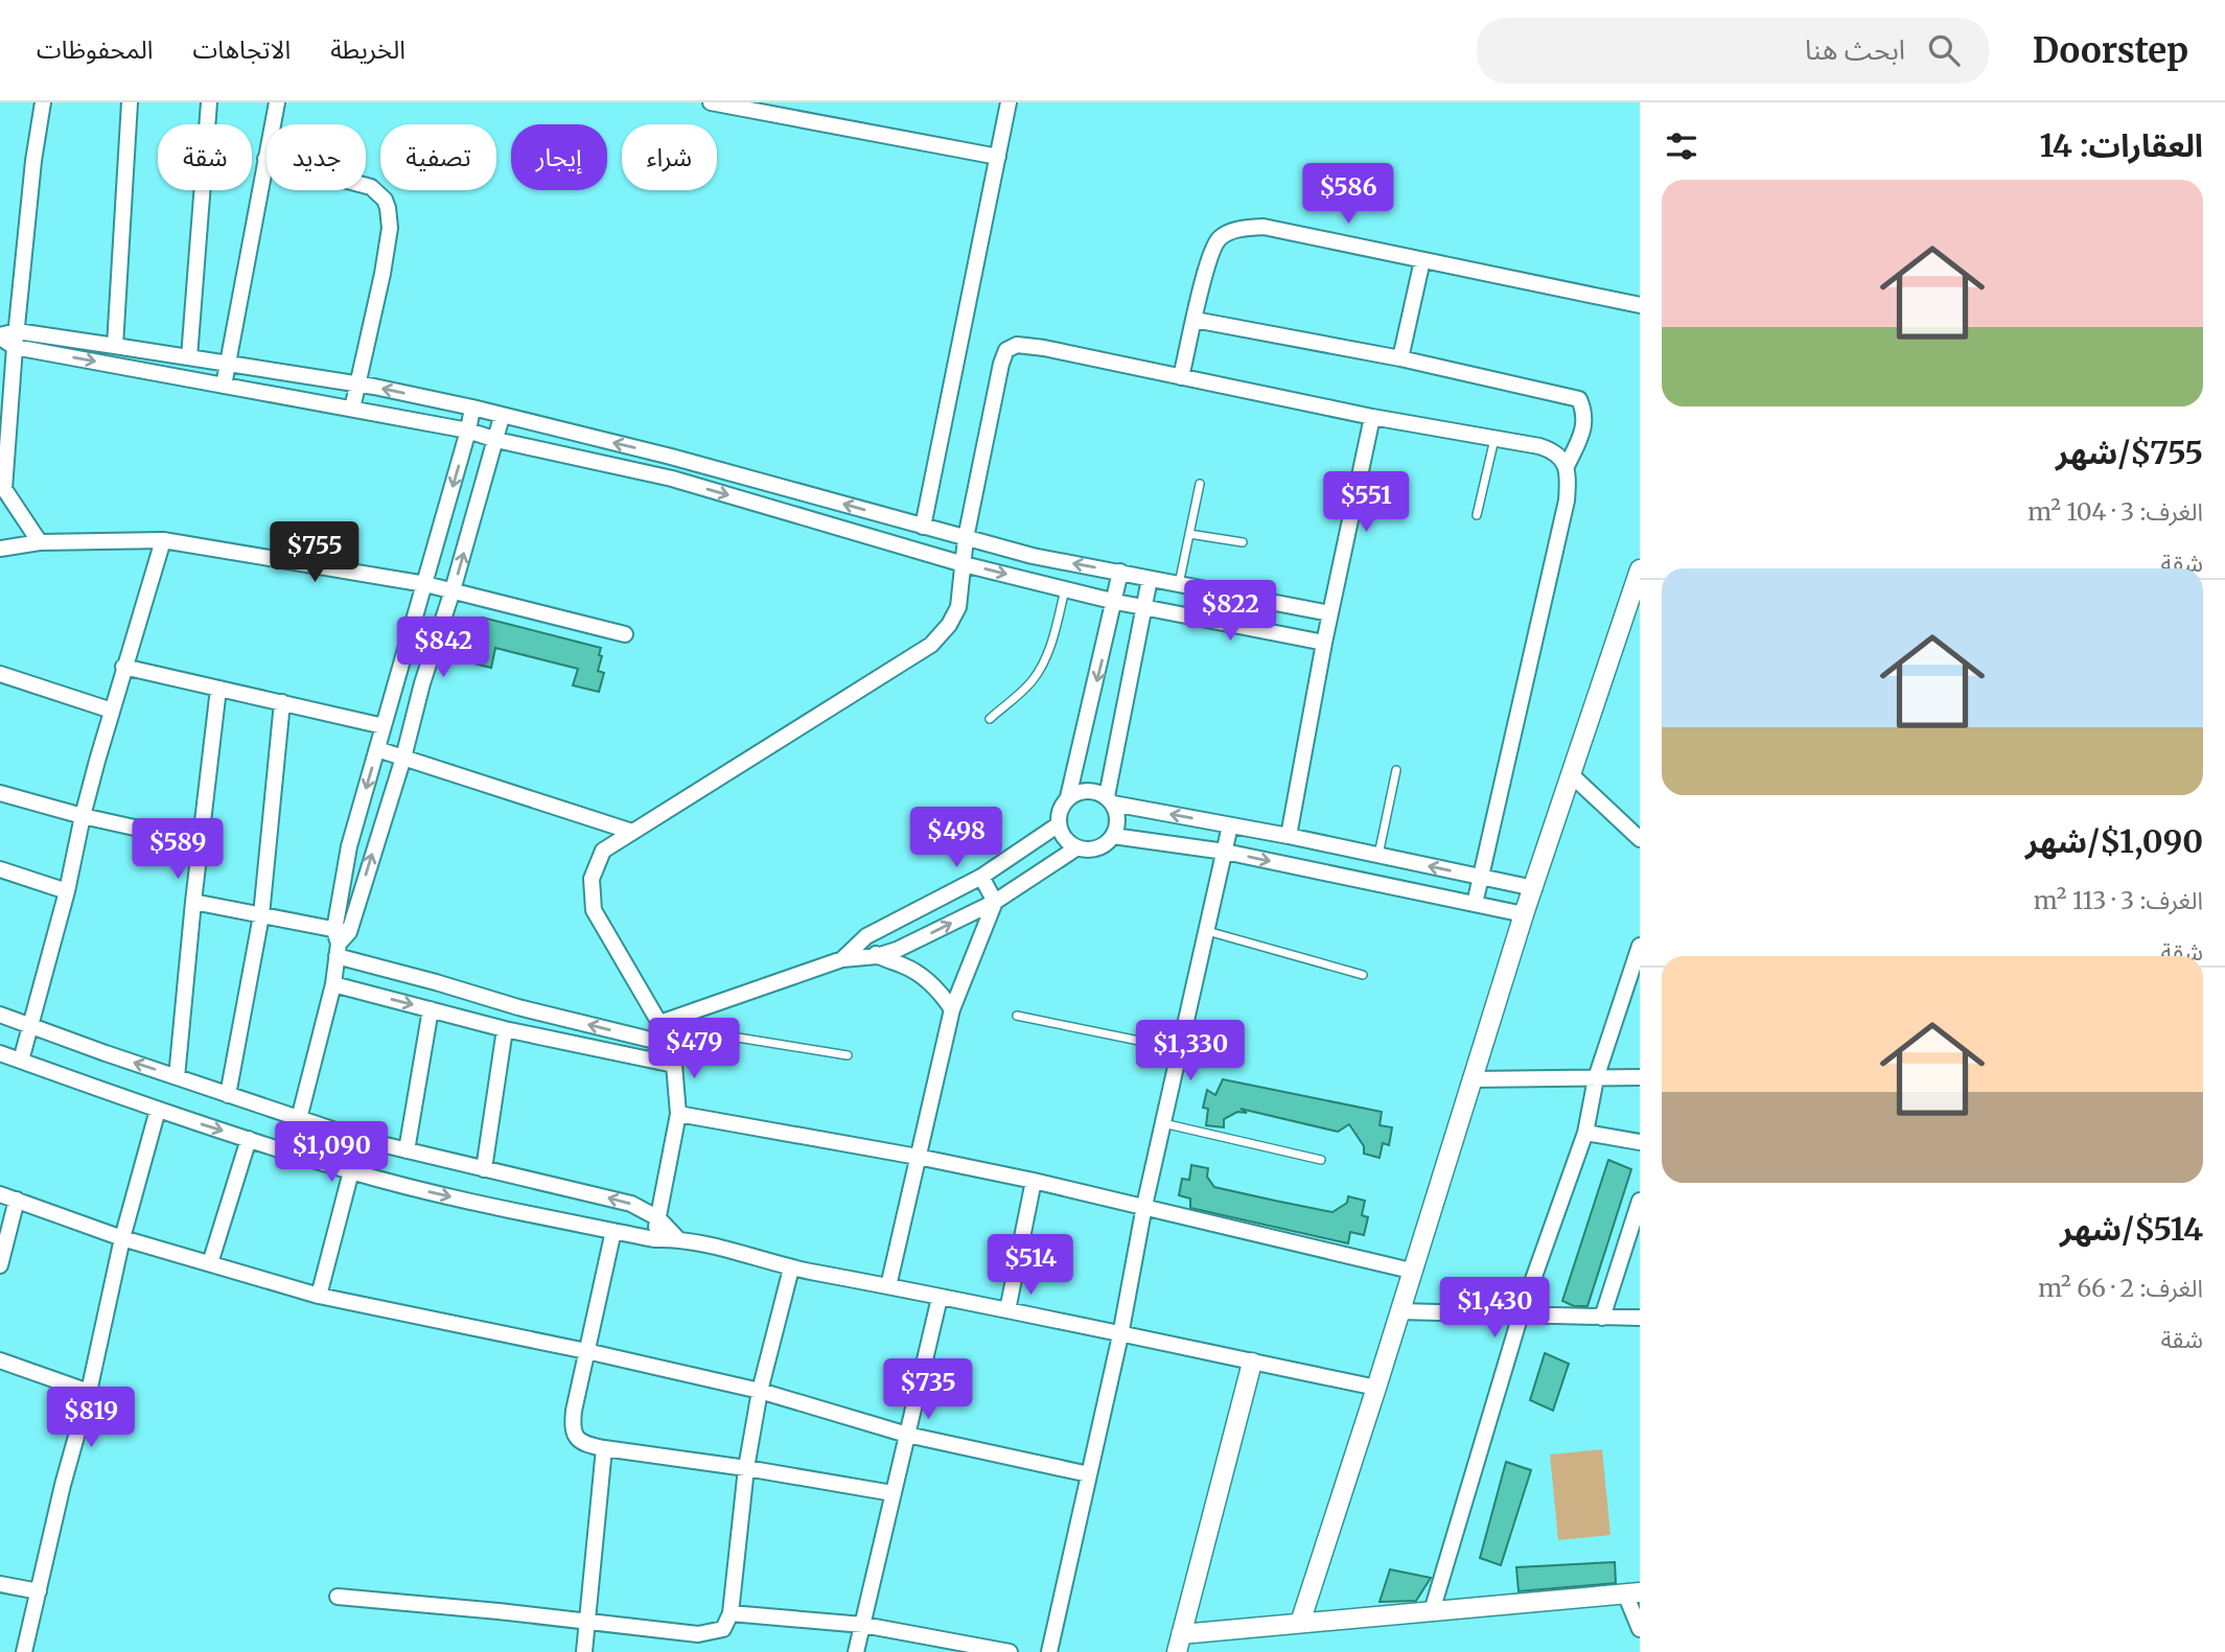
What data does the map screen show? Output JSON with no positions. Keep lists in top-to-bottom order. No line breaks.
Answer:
{"page":{"header":"Doorstep","search":"ابحث هنا","nav":["الخريطة","الاتجاهات","المحفوظات"],"heading":"العقارات: 14","chip":["شراء","إيجار","تصفية","جديد","شقة"],"price":["$586","$551","$755","$822","$842","$498","$589","$479","$1,330","$1,090","$514","$1,430","$735","$819"],"list":[{"name":"$755/شهر","note":"الغرف: 3 · 104 m² · شقة"},{"name":"$1,090/شهر","note":"الغرف: 3 · 113 m² · شقة"},{"name":"$514/شهر","note":"الغرف: 2 · 66 m² · شقة"}]}}
